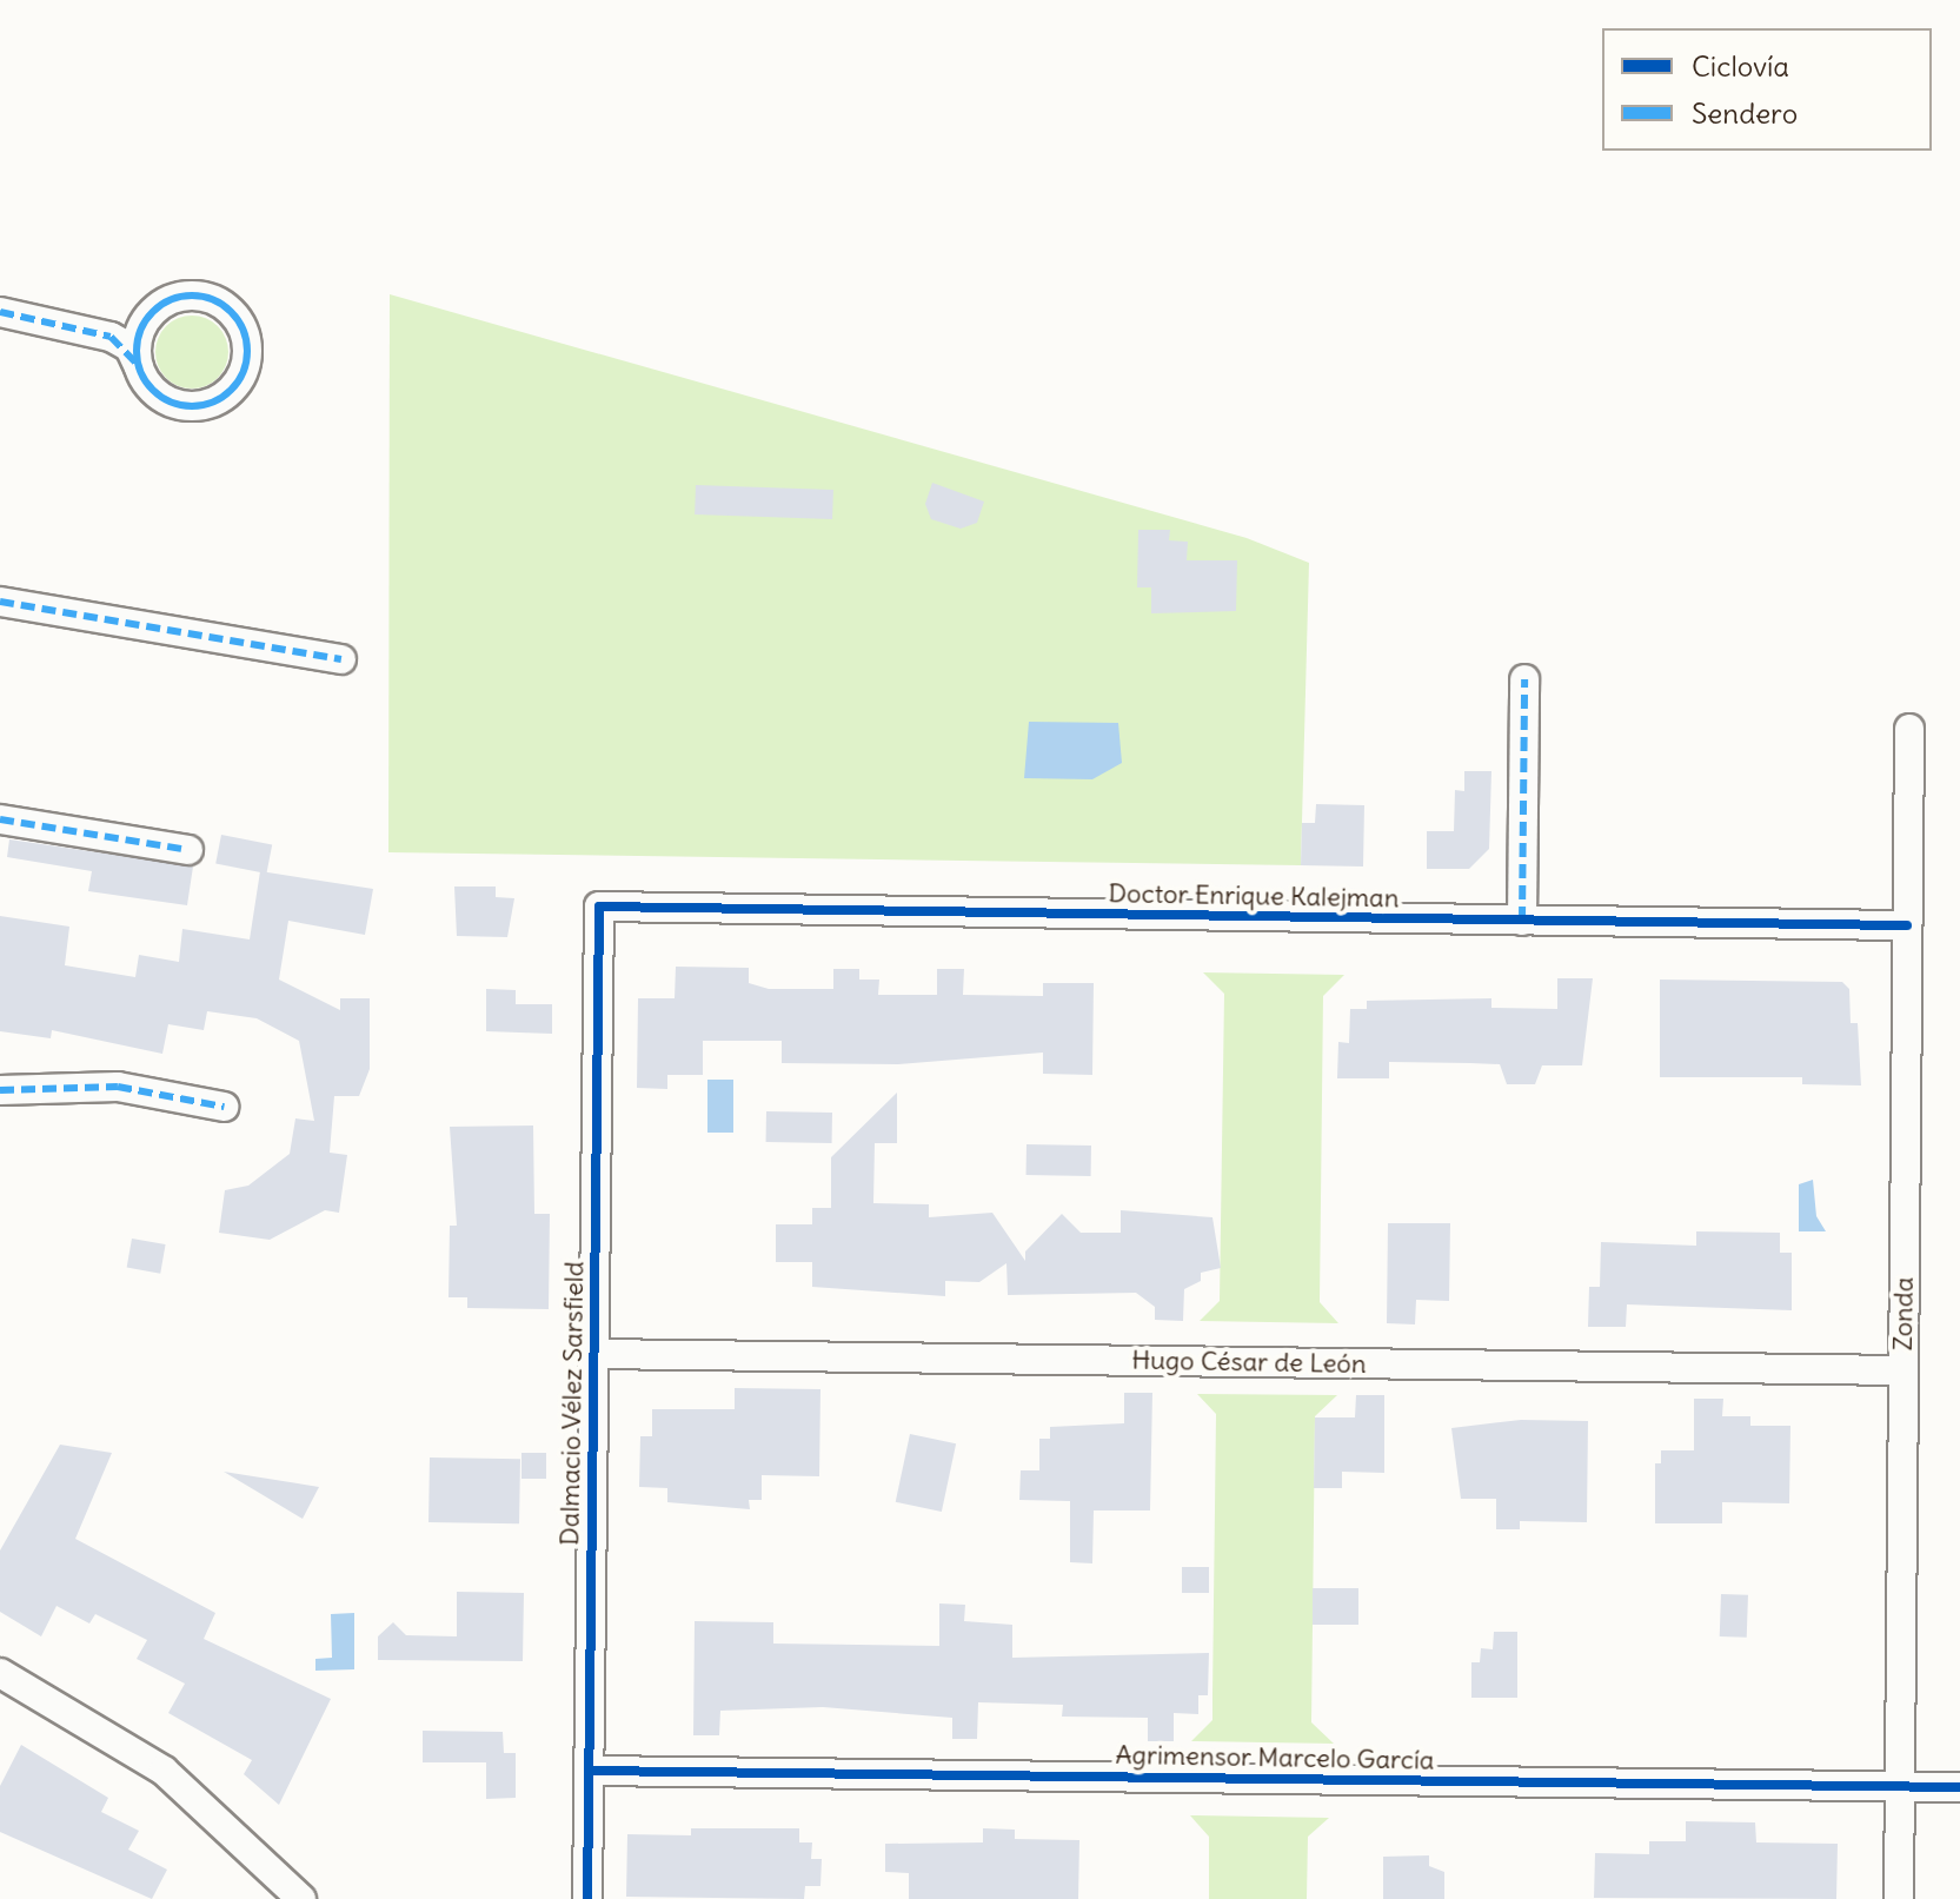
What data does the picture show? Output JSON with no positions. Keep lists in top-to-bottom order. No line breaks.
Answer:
{"streets":{"street":["Doctor Enrique Kalejman","Zonda","Hugo César de León","Dalmacio Vélez Sarsfield","Agrimensor Marcelo García"]},"crossings":[["Doctor Enrique Kalejman","Zonda"],["Doctor Enrique Kalejman","Dalmacio Vélez Sarsfield"],["Zonda","Hugo César de León"],["Zonda","Agrimensor Marcelo García"],["Hugo César de León","Dalmacio Vélez Sarsfield"],["Dalmacio Vélez Sarsfield","Agrimensor Marcelo García"]],"legend":["Ciclovía","Sendero"]}
